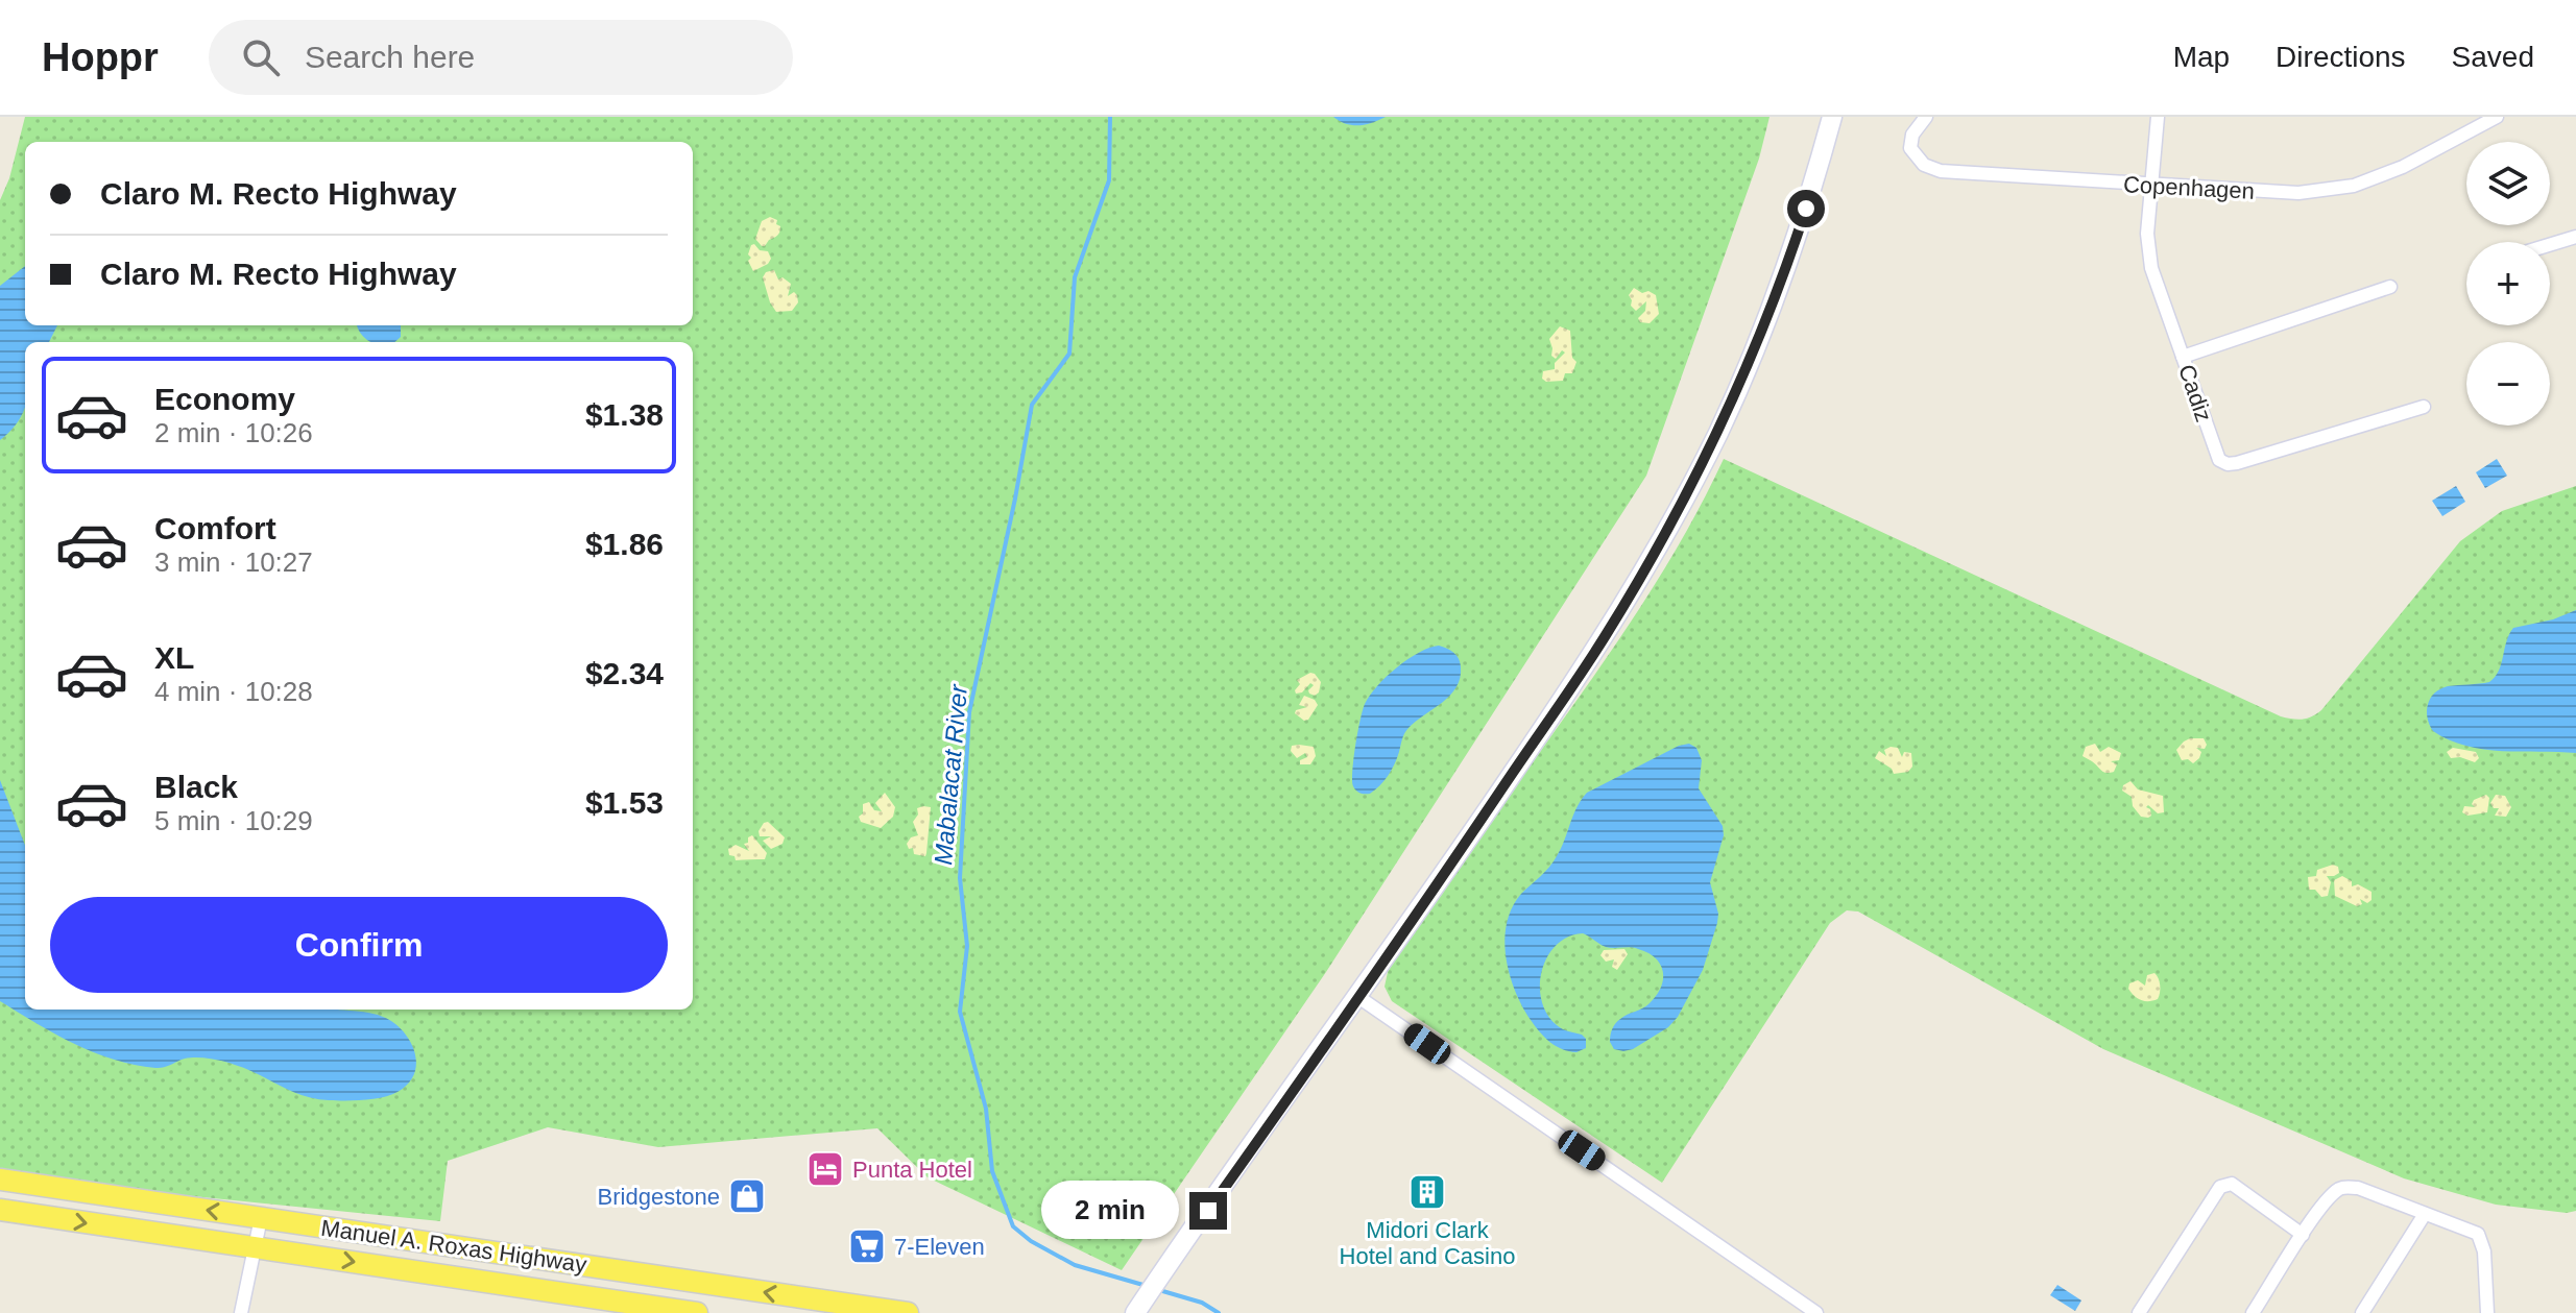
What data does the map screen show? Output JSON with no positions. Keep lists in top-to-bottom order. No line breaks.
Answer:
{"streets":{"main road":["Manuel A. Roxas Highway"],"street":["Copenhagen","Cadiz"]},"crossings":[["Copenhagen","Cadiz"]],"water":["Mabalacat River"],"places":{"hotel":["Punta Hotel"],"building":["Midori Clark Hotel and Casino"],"shop":["Bridgestone"],"supermarket":["7-Eleven"]},"page":{"header":"Hoppr","search":"Search here","nav":["Map","Directions","Saved"],"map_buttons":["+","−"],"banner":["Claro M. Recto Highway","Claro M. Recto Highway"],"list":[{"name":"Economy","note":"2 min · 10:26","value":"$1.38"},{"name":"Comfort","note":"3 min · 10:27","value":"$1.86"},{"name":"XL","note":"4 min · 10:28","value":"$2.34"},{"name":"Black","note":"5 min · 10:29","value":"$1.53"}],"buttons":"Confirm","bubble":"2 min"}}
